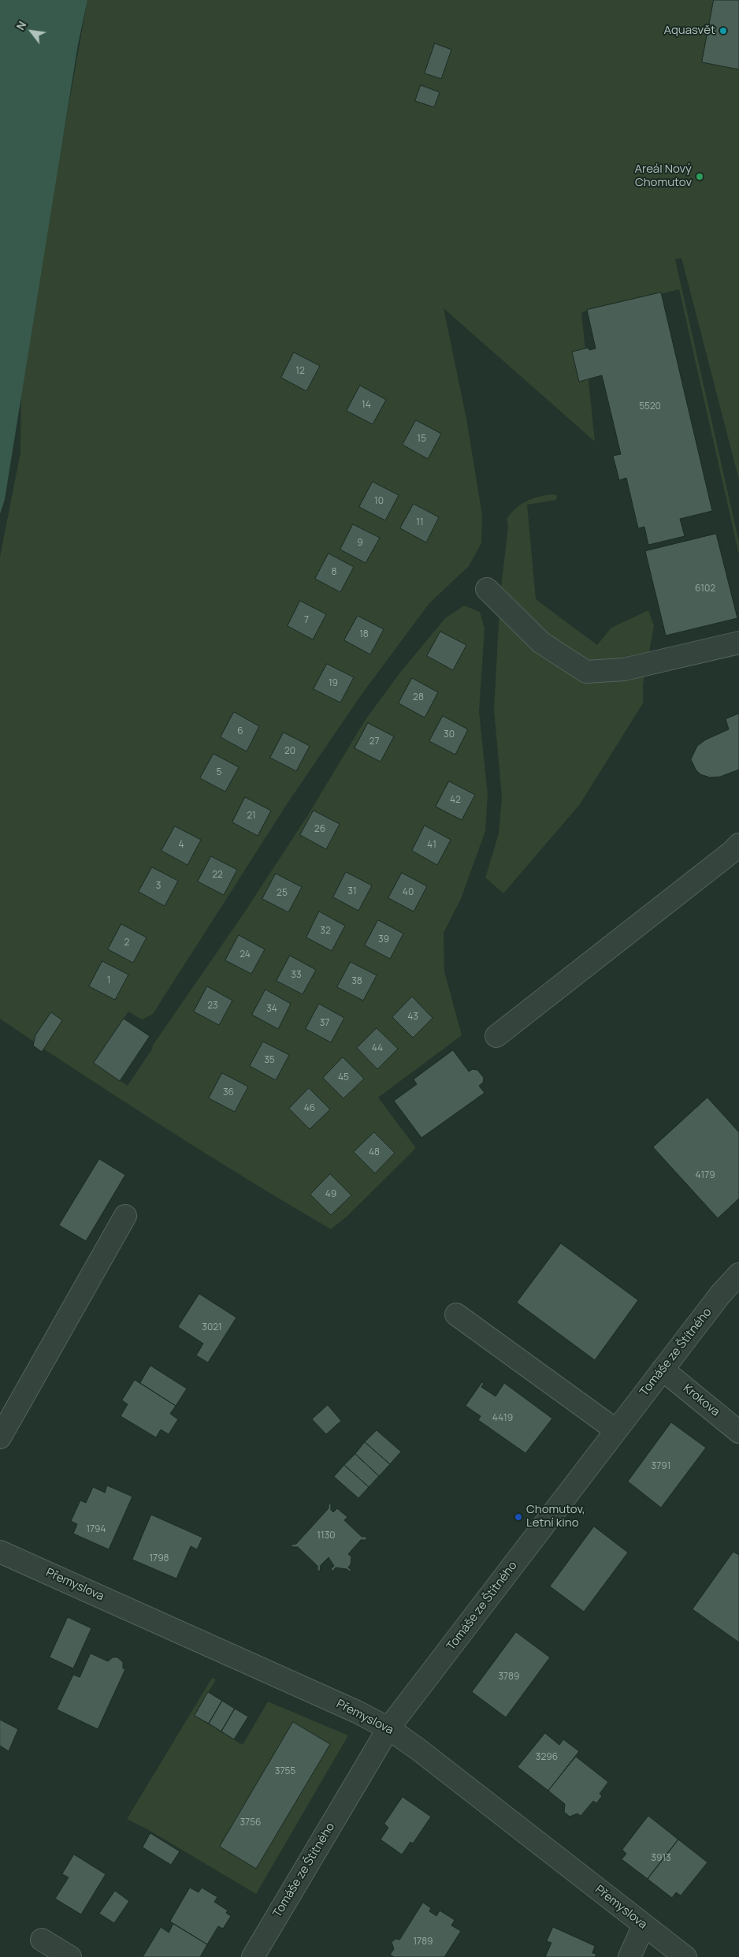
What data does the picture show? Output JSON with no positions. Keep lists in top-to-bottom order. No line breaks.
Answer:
{"streets":{"street":["Tomáše ze Štítného","Krokova","Přemyslova"]},"crossings":[["Tomáše ze Štítného","Krokova"],["Tomáše ze Štítného","Přemyslova"]],"places":["Aquasvět","Areál Nový Chomutov","Chomutov, Letní kino"],"house_numbers":["12","14","5520","15","10","11","9","8","6102","7","18","19","28","6","30","27","20","5","42","21","26","4","41","22","3","31","40","25","32","39","2","24","33","1","38","23","34","43","37","44","35","45","36","46","48","4179","49","3021","4419","3791","1794","1130","1798","3789","3296","3755","3756","3913","1789"],"north":"top left"}
